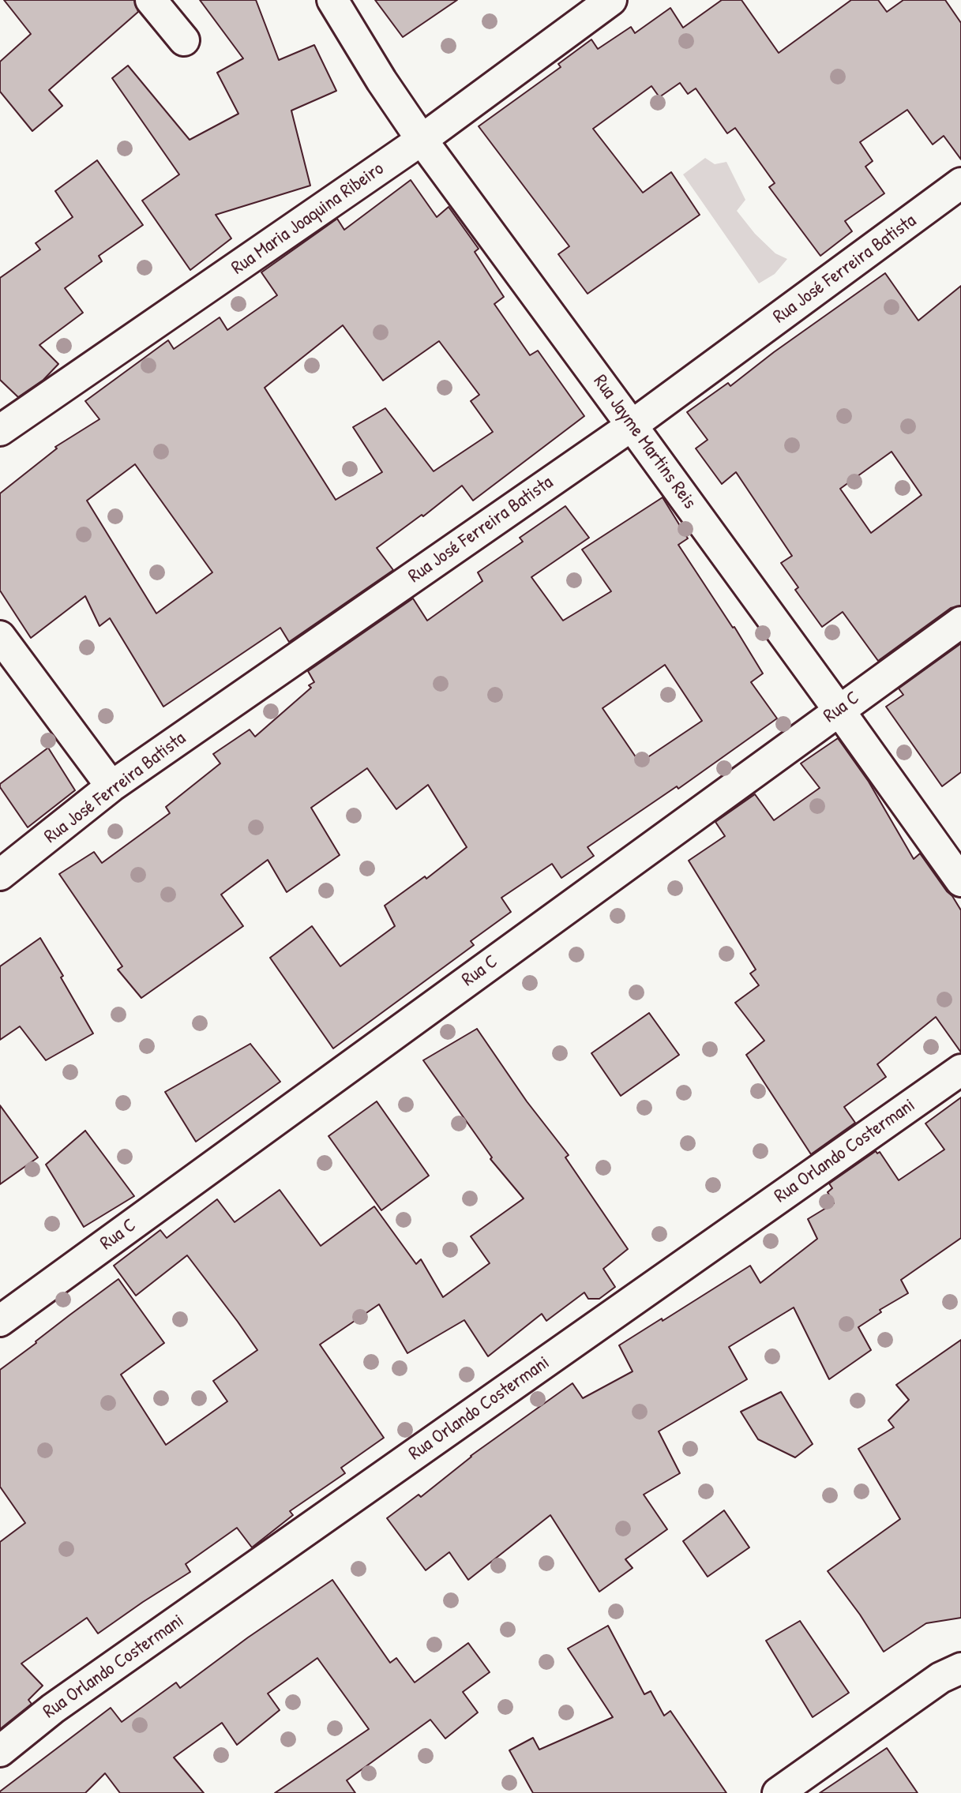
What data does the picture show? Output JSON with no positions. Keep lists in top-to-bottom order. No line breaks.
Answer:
{"streets":{"street":["Rua Maria Joaquina Ribeiro","Rua José Ferreira Batista","Rua Jayme Martins Reis","Rua C","Rua Orlando Costermani"]},"crossings":[["Rua Maria Joaquina Ribeiro","Rua Jayme Martins Reis"],["Rua José Ferreira Batista","Rua Jayme Martins Reis"],["Rua Jayme Martins Reis","Rua C"]]}
